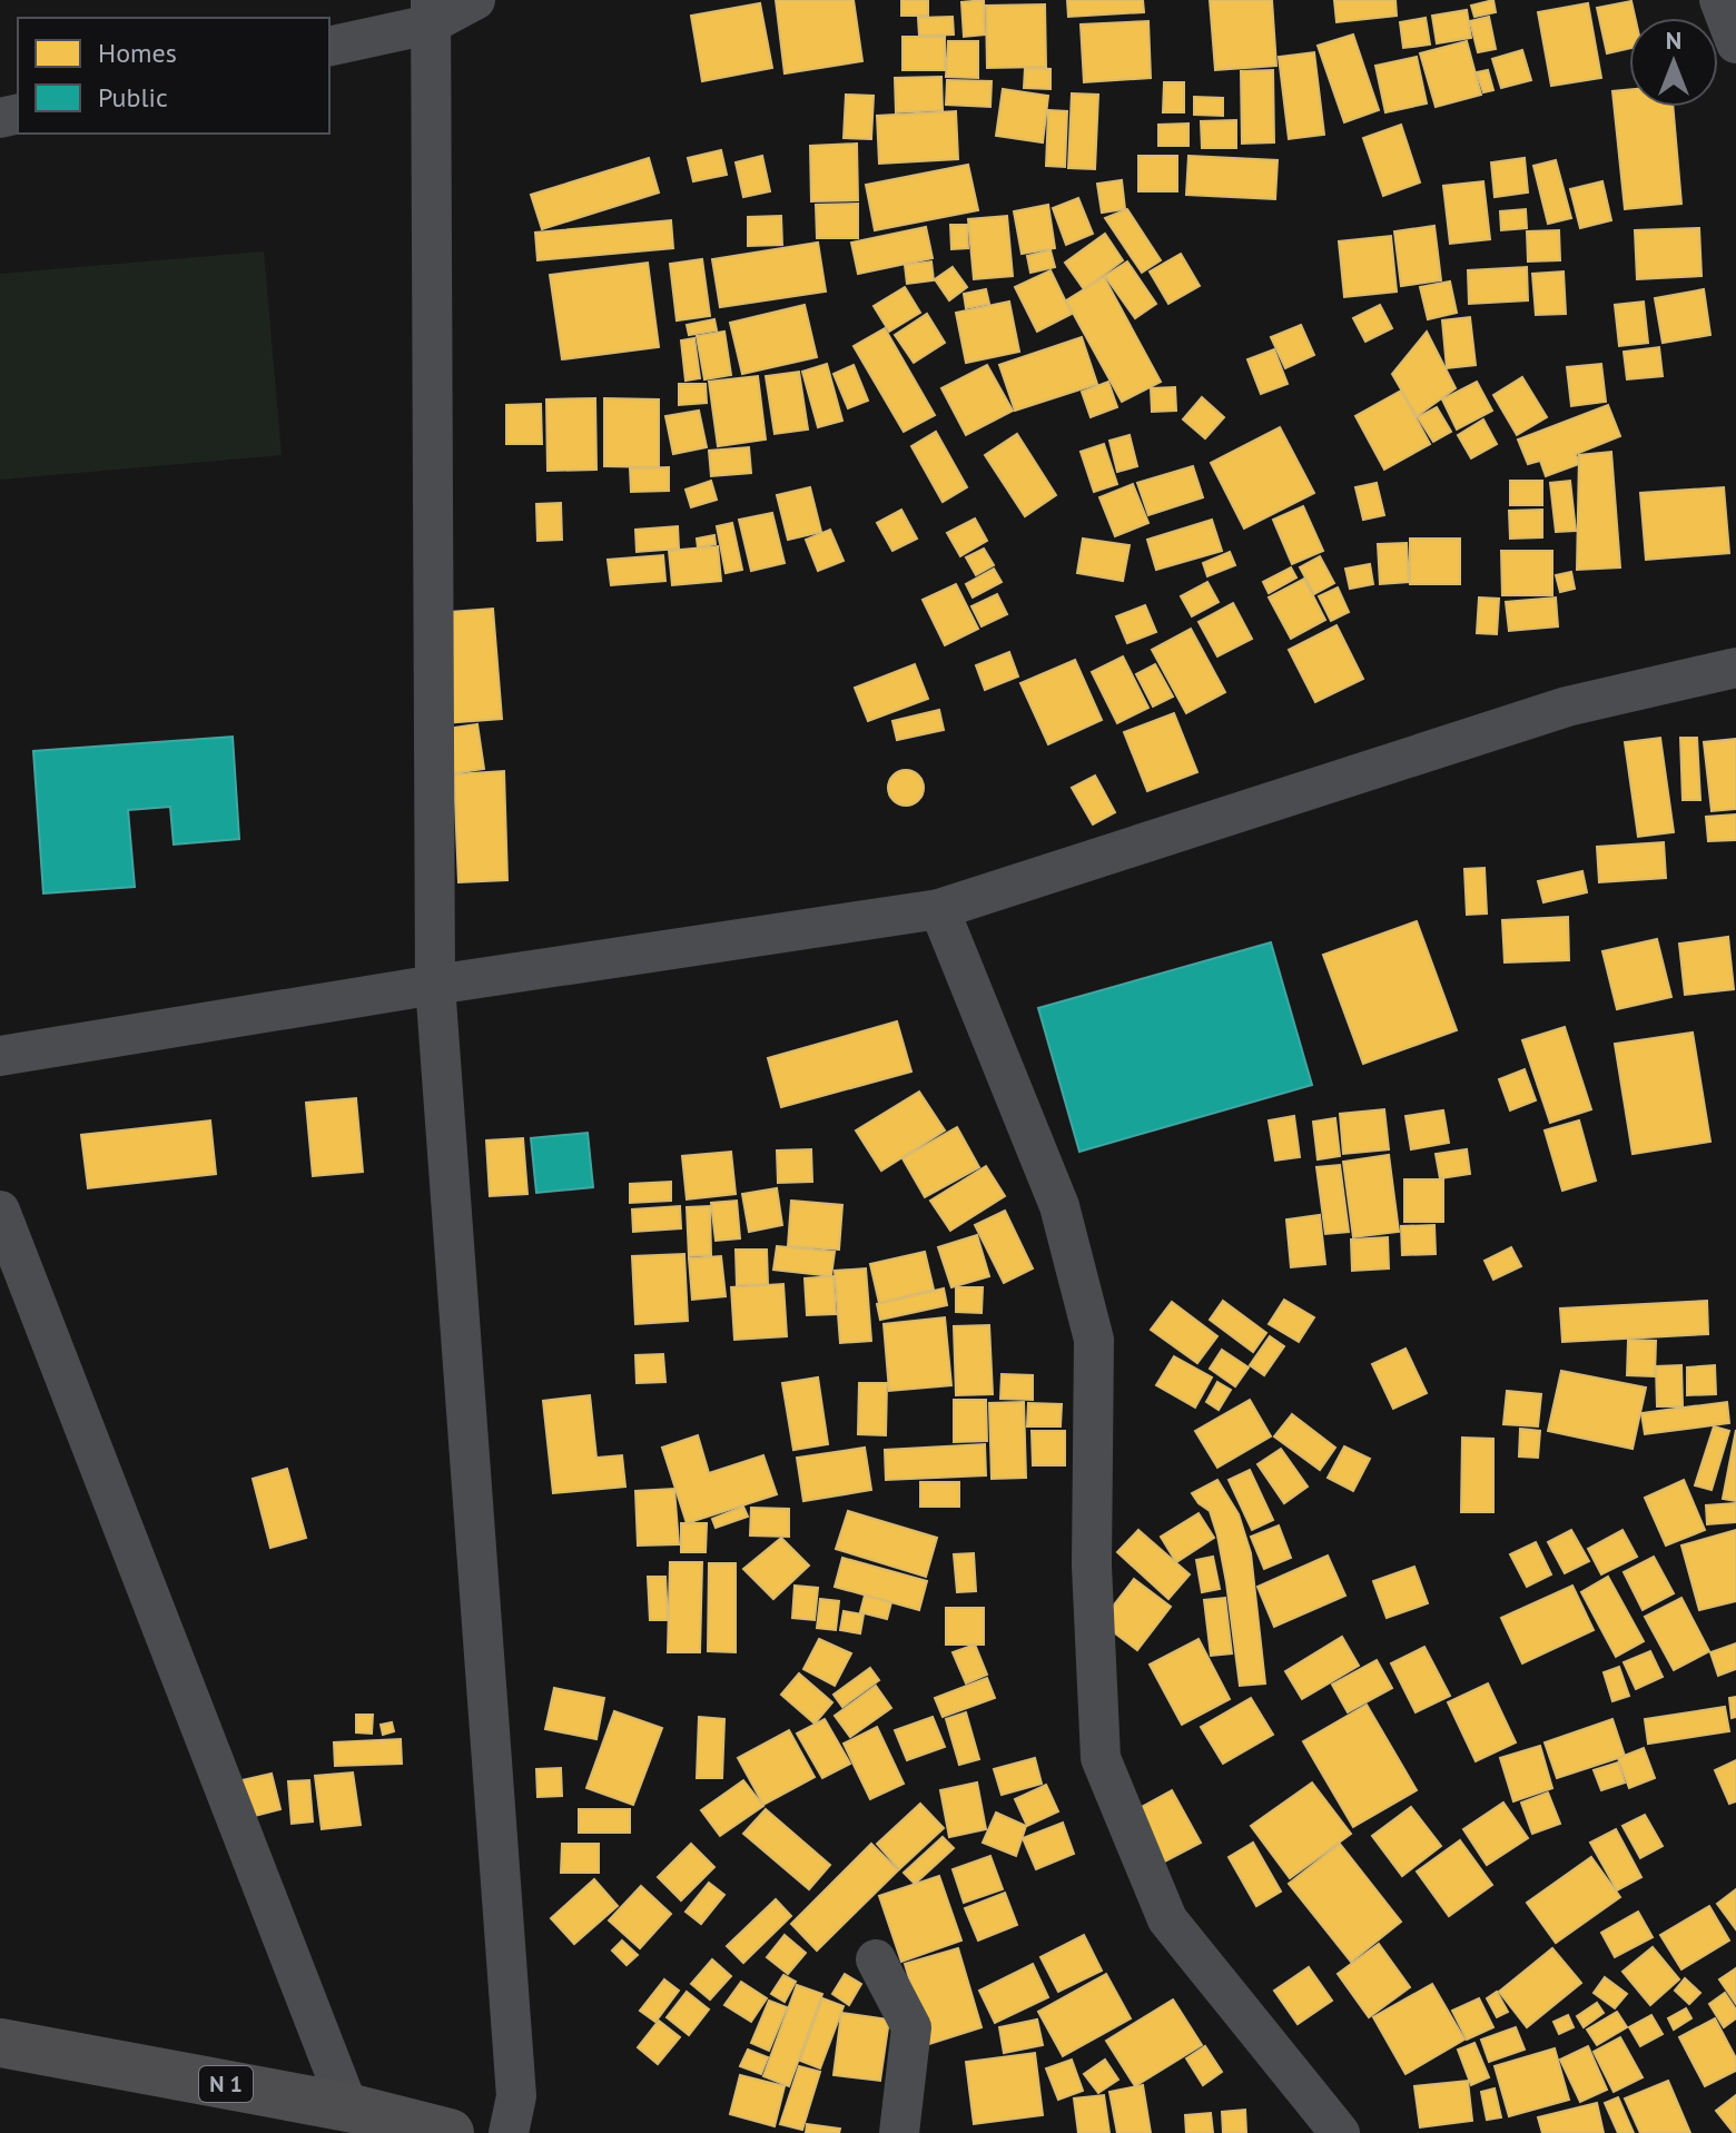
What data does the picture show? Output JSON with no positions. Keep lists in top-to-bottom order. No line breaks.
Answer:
{"streets":{"highway":["N 1"]},"legend":["Homes","Public"],"north":"top"}
